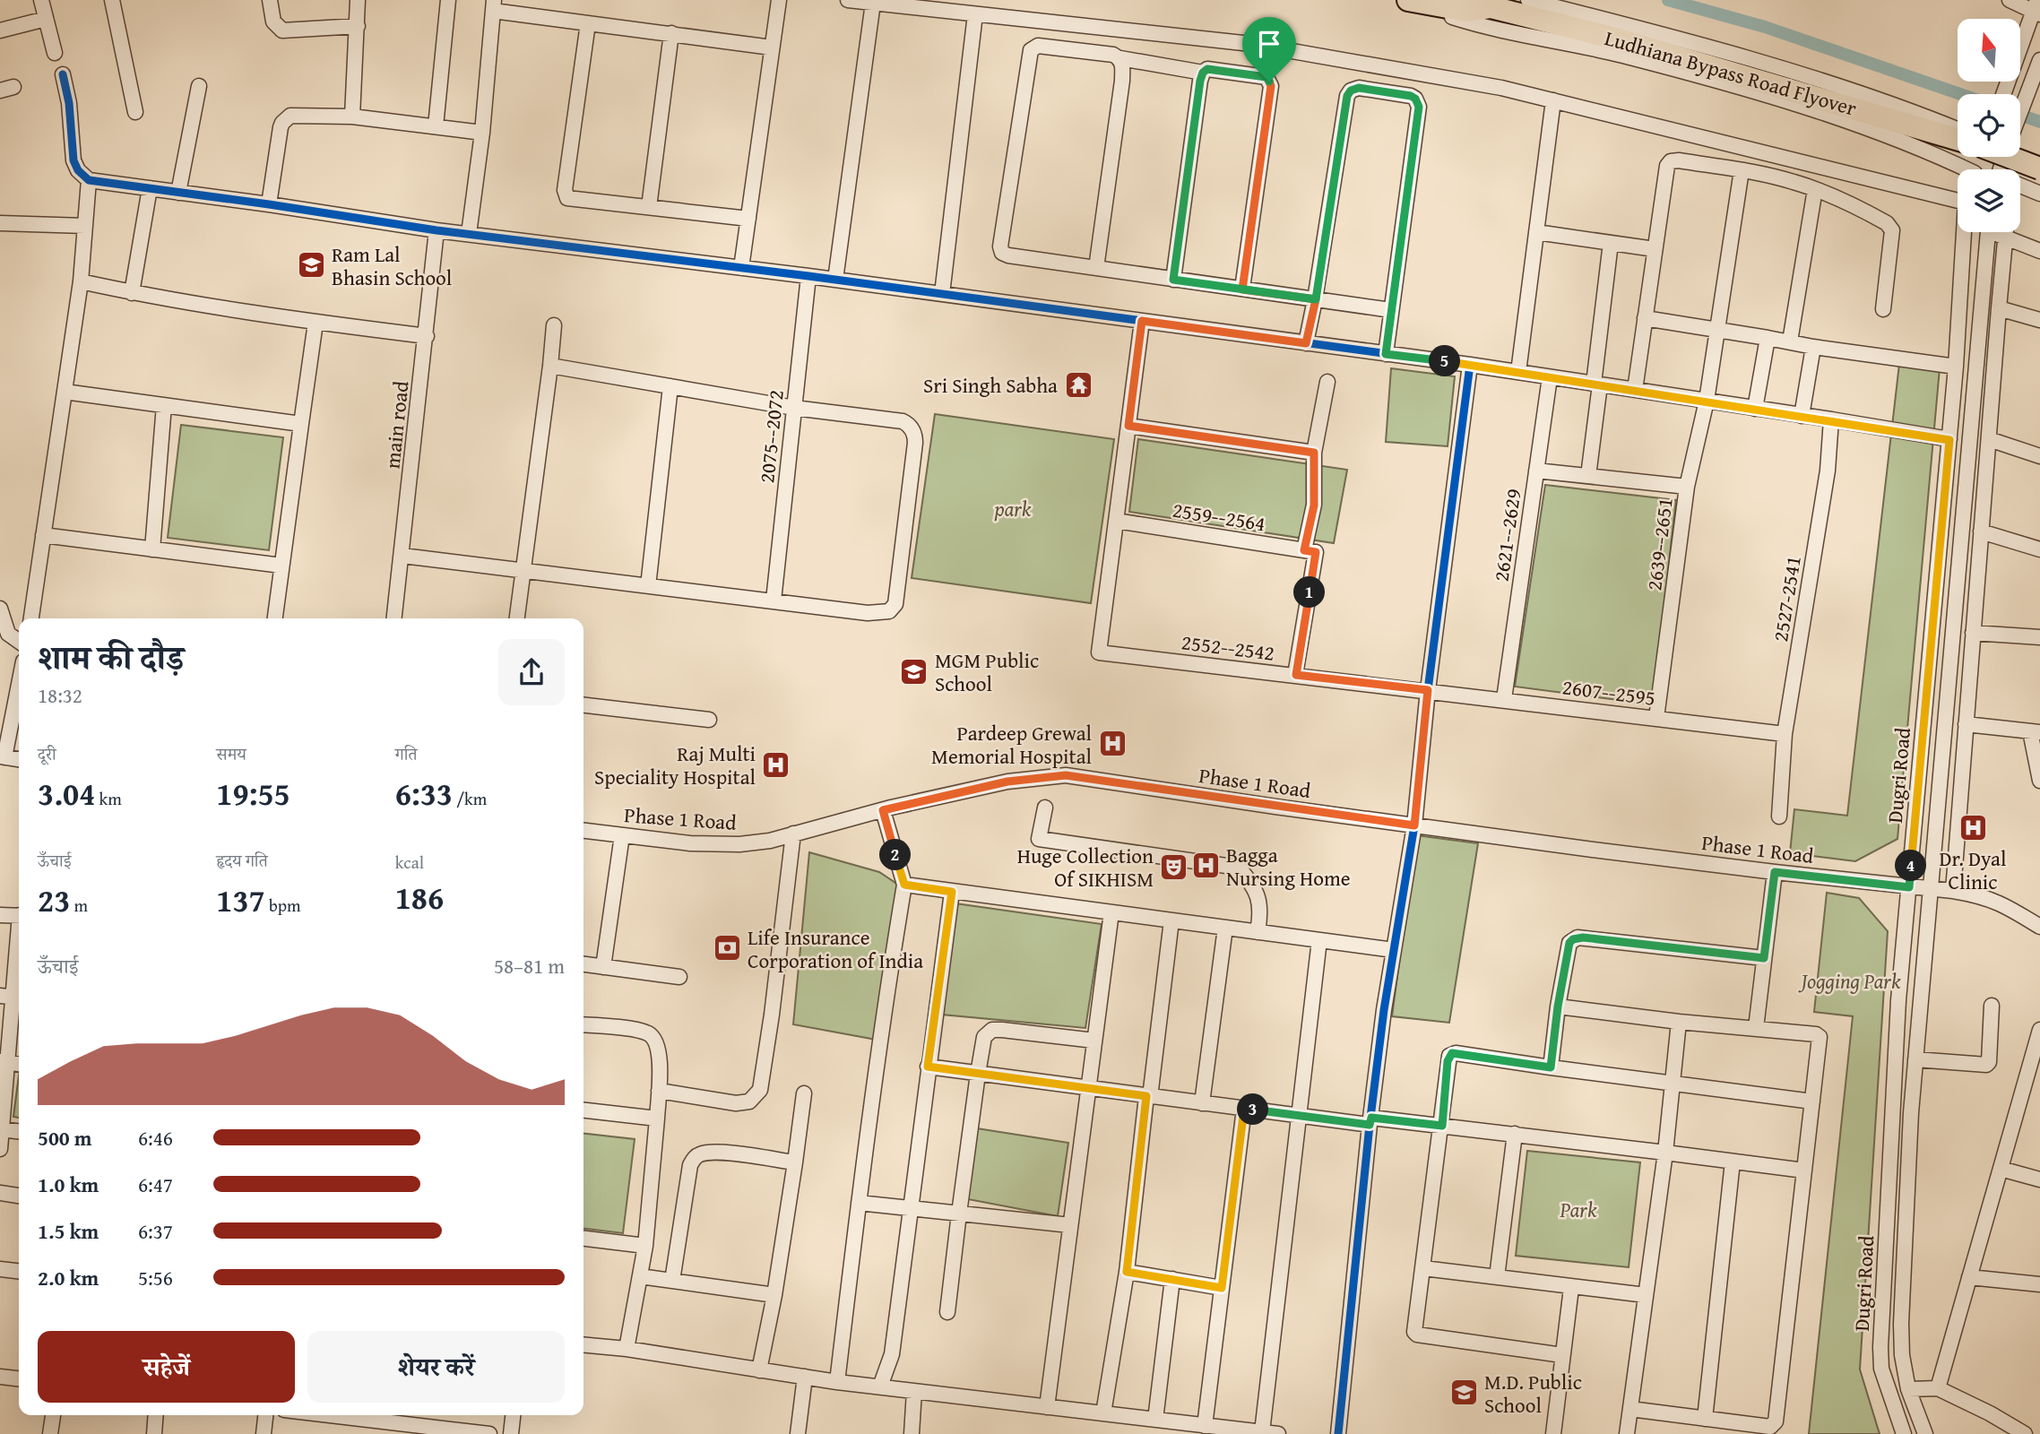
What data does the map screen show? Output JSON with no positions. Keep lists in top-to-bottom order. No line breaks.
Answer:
{"streets":{"highway":["Ludhiana Bypass Road Flyover"],"street":["main road","2075--2072","2559--2564","2621--2629","2639--2651","2527-2541","2552--2542","2607--2595","Dugri Road","Phase 1 Road"]},"crossings":[["2559--2564","2552--2542"],["2621--2629","2639--2651"],["2621--2629","2607--2595"],["2639--2651","2607--2595"],["2527-2541","2607--2595"],["2552--2542","2607--2595"],["Dugri Road","Phase 1 Road"]],"parks":["park","Jogging Park","Park"],"places":{"school or university":["Ram Lal Bhasin School","MGM Public School","M.D. Public School"],"temple":["Sri Singh Sabha"],"hospital":["Pardeep Grewal Memorial Hospital","Raj Multi Speciality Hospital","Dr. Dyal Clinic","Bagga Nursing Home"],"theatre":["Huge Collection Of SIKHISM"],"bank":["Life Insurance Corporation of India"]},"north":"top","page":{"pins":["5","1","2","4","3"],"heading":["शाम की दौड़","18:32"],"stats":[["दूरी","3.04 km"],["समय","19:55"],["गति","6:33 /km"],["ऊँचाई","23 m"],["हृदय गति","137 bpm"],["kcal","186"]],"chart":["ऊँचाई","58–81 m"],"list":[{"name":"500 m","note":"6:46"},{"name":"1.0 km","note":"6:47"},{"name":"1.5 km","note":"6:37"},{"name":"2.0 km","note":"5:56"}],"buttons":["सहेजें","शेयर करें"]}}
